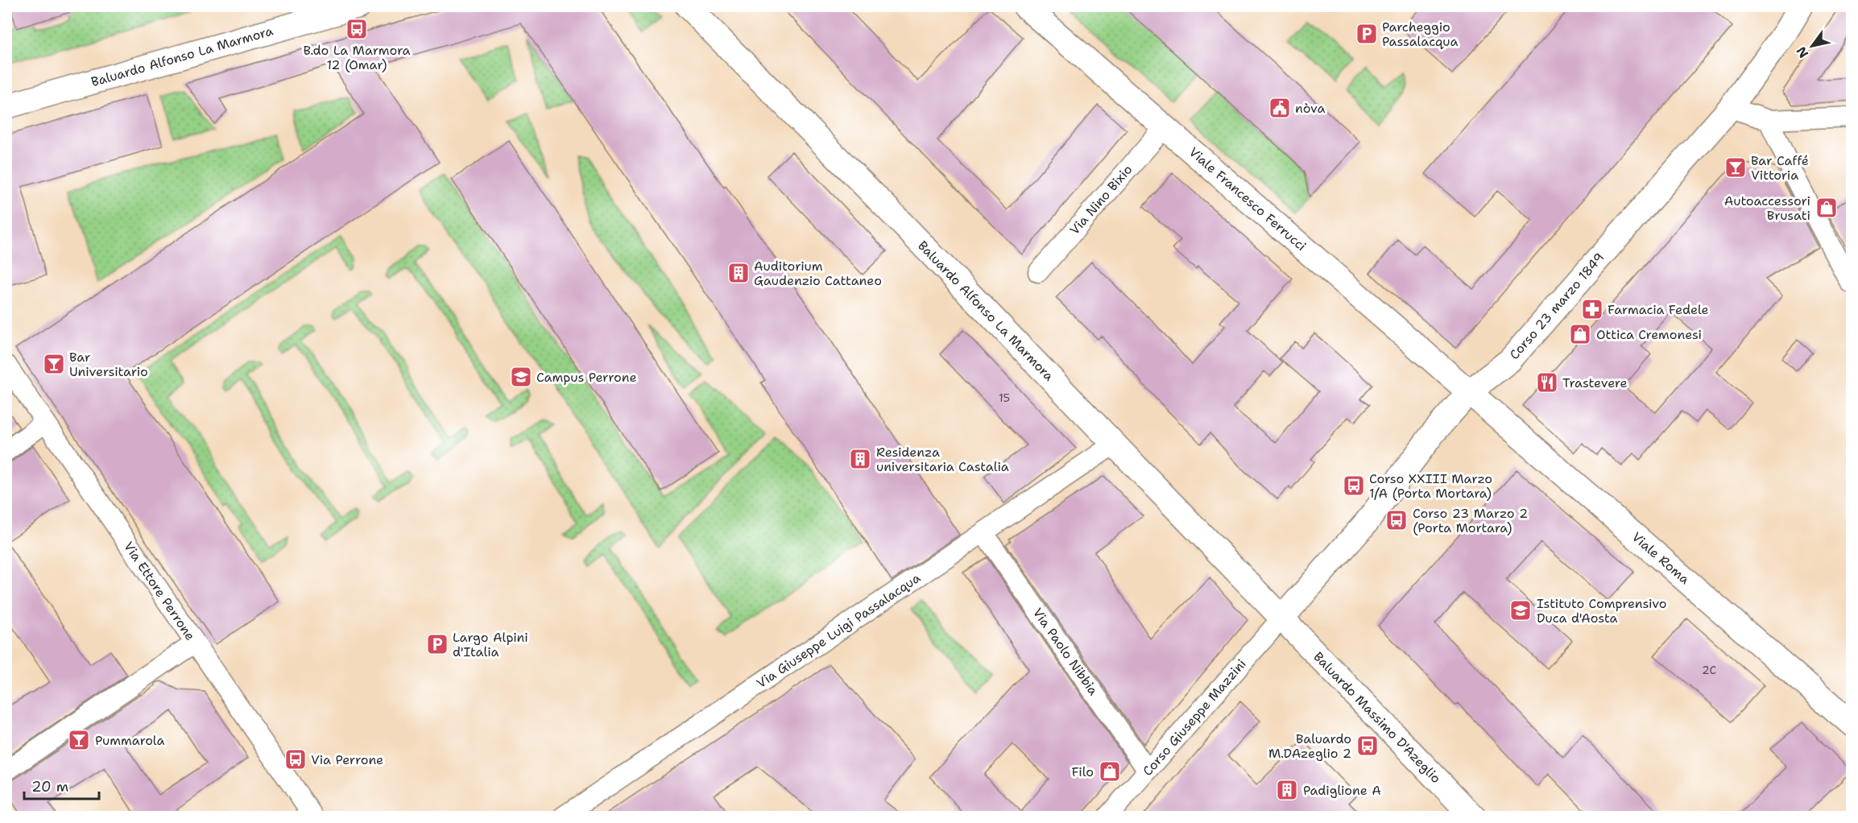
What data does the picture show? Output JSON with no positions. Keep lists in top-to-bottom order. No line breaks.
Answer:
{"streets":{"street":["Baluardo Alfonso La Marmora","Viale Francesco Ferrucci","Via Nino Bixio","Corso 23 marzo 1849","Viale Roma","Via Ettore Perrone","Via Giuseppe Luigi Passalacqua","Via Paolo Nibbia","Corso Giuseppe Mazzini","Baluardo Massimo D'Azeglio"]},"crossings":[["Baluardo Alfonso La Marmora","Corso 23 marzo 1849"],["Baluardo Alfonso La Marmora","Via Giuseppe Luigi Passalacqua"],["Baluardo Alfonso La Marmora","Corso Giuseppe Mazzini"],["Baluardo Alfonso La Marmora","Baluardo Massimo D'Azeglio"],["Viale Francesco Ferrucci","Via Nino Bixio"],["Viale Francesco Ferrucci","Corso 23 marzo 1849"],["Viale Francesco Ferrucci","Viale Roma"],["Corso 23 marzo 1849","Viale Roma"],["Corso 23 marzo 1849","Corso Giuseppe Mazzini"],["Corso 23 marzo 1849","Baluardo Massimo D'Azeglio"],["Via Giuseppe Luigi Passalacqua","Via Paolo Nibbia"],["Via Paolo Nibbia","Corso Giuseppe Mazzini"],["Corso Giuseppe Mazzini","Baluardo Massimo D'Azeglio"]],"places":{"bus stop":["B.do La Marmora 12 (Omar)","Corso XXIII Marzo 1/A (Porta Mortara)","Corso 23 Marzo 2 (Porta Mortara)","Baluardo M.DAzeglio 2","Via Perrone"],"parking":["Parcheggio Passalacqua","Largo Alpini d'Italia"],"public building":["nòva"],"bar":["Bar Caffé Vittoria","Bar Universitario","Pummarola"],"shop":["Autoaccessori Brusati","Ottica Cremonesi","Filo"],"building":["Auditorium Gaudenzio Cattaneo","Residenza universitaria Castalia","Padiglione A"],"pharmacy":["Farmacia Fedele"],"school or university":["Campus Perrone","Istituto Comprensivo Duca d'Aosta"],"restaurant":["Trastevere"]},"house_numbers":["15","2C"],"scale_bar":"20 m","north":"bottom left"}
